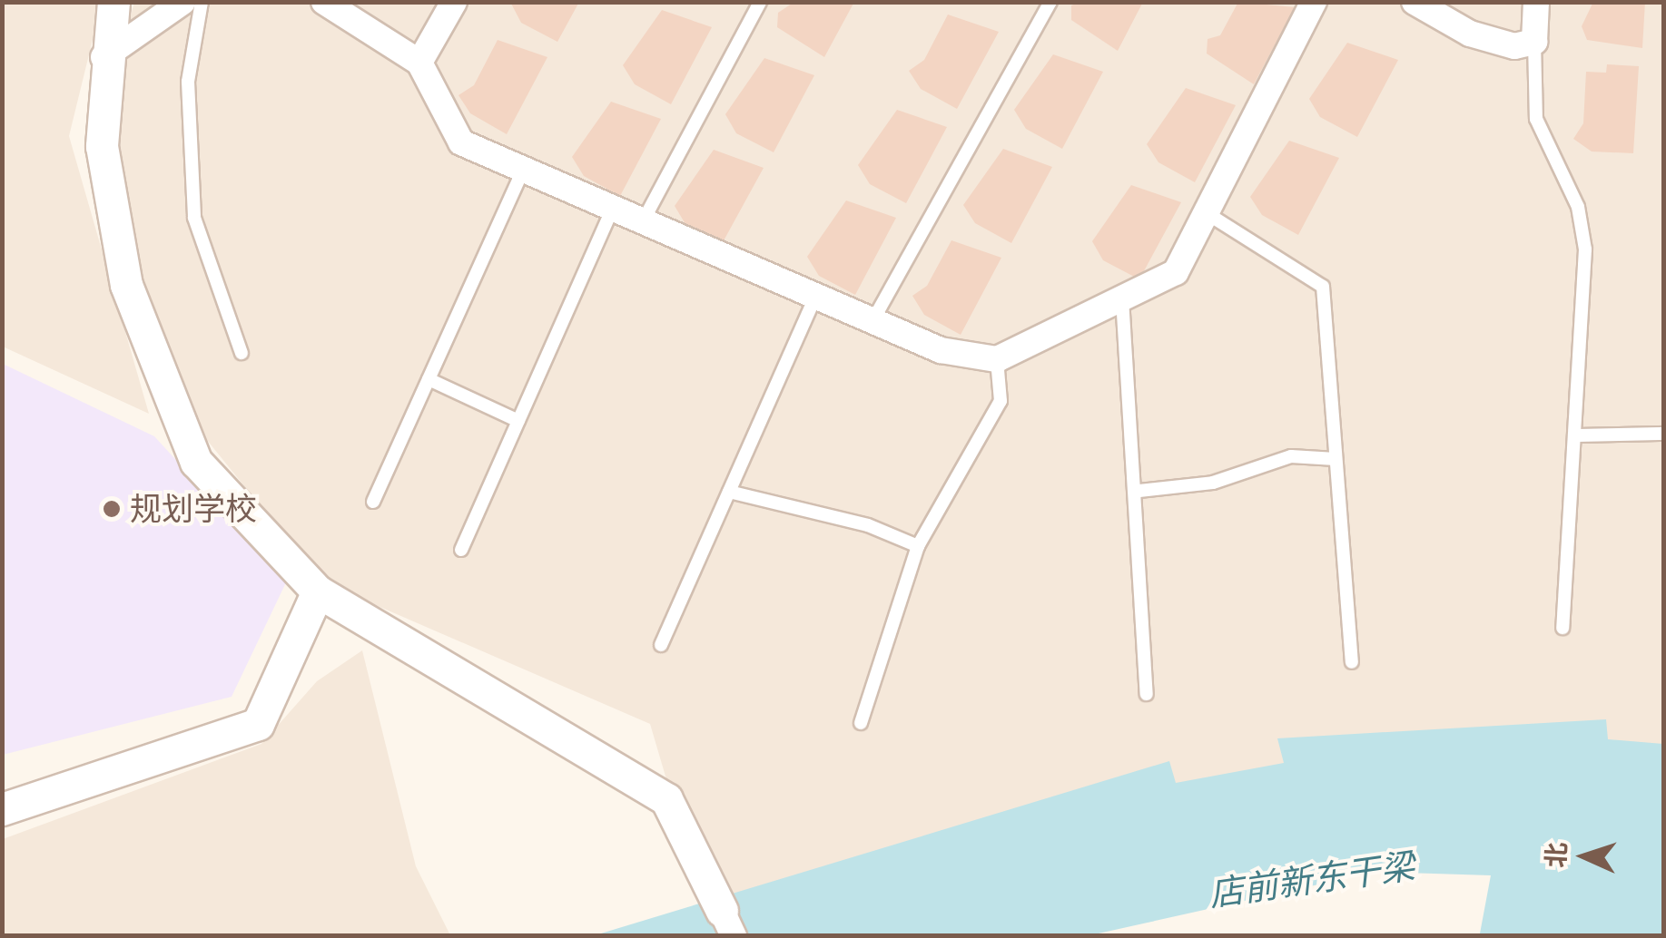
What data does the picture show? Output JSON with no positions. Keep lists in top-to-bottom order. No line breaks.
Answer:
{"water":["店前新东干梁"],"places":["规划学校"],"north":"left"}
